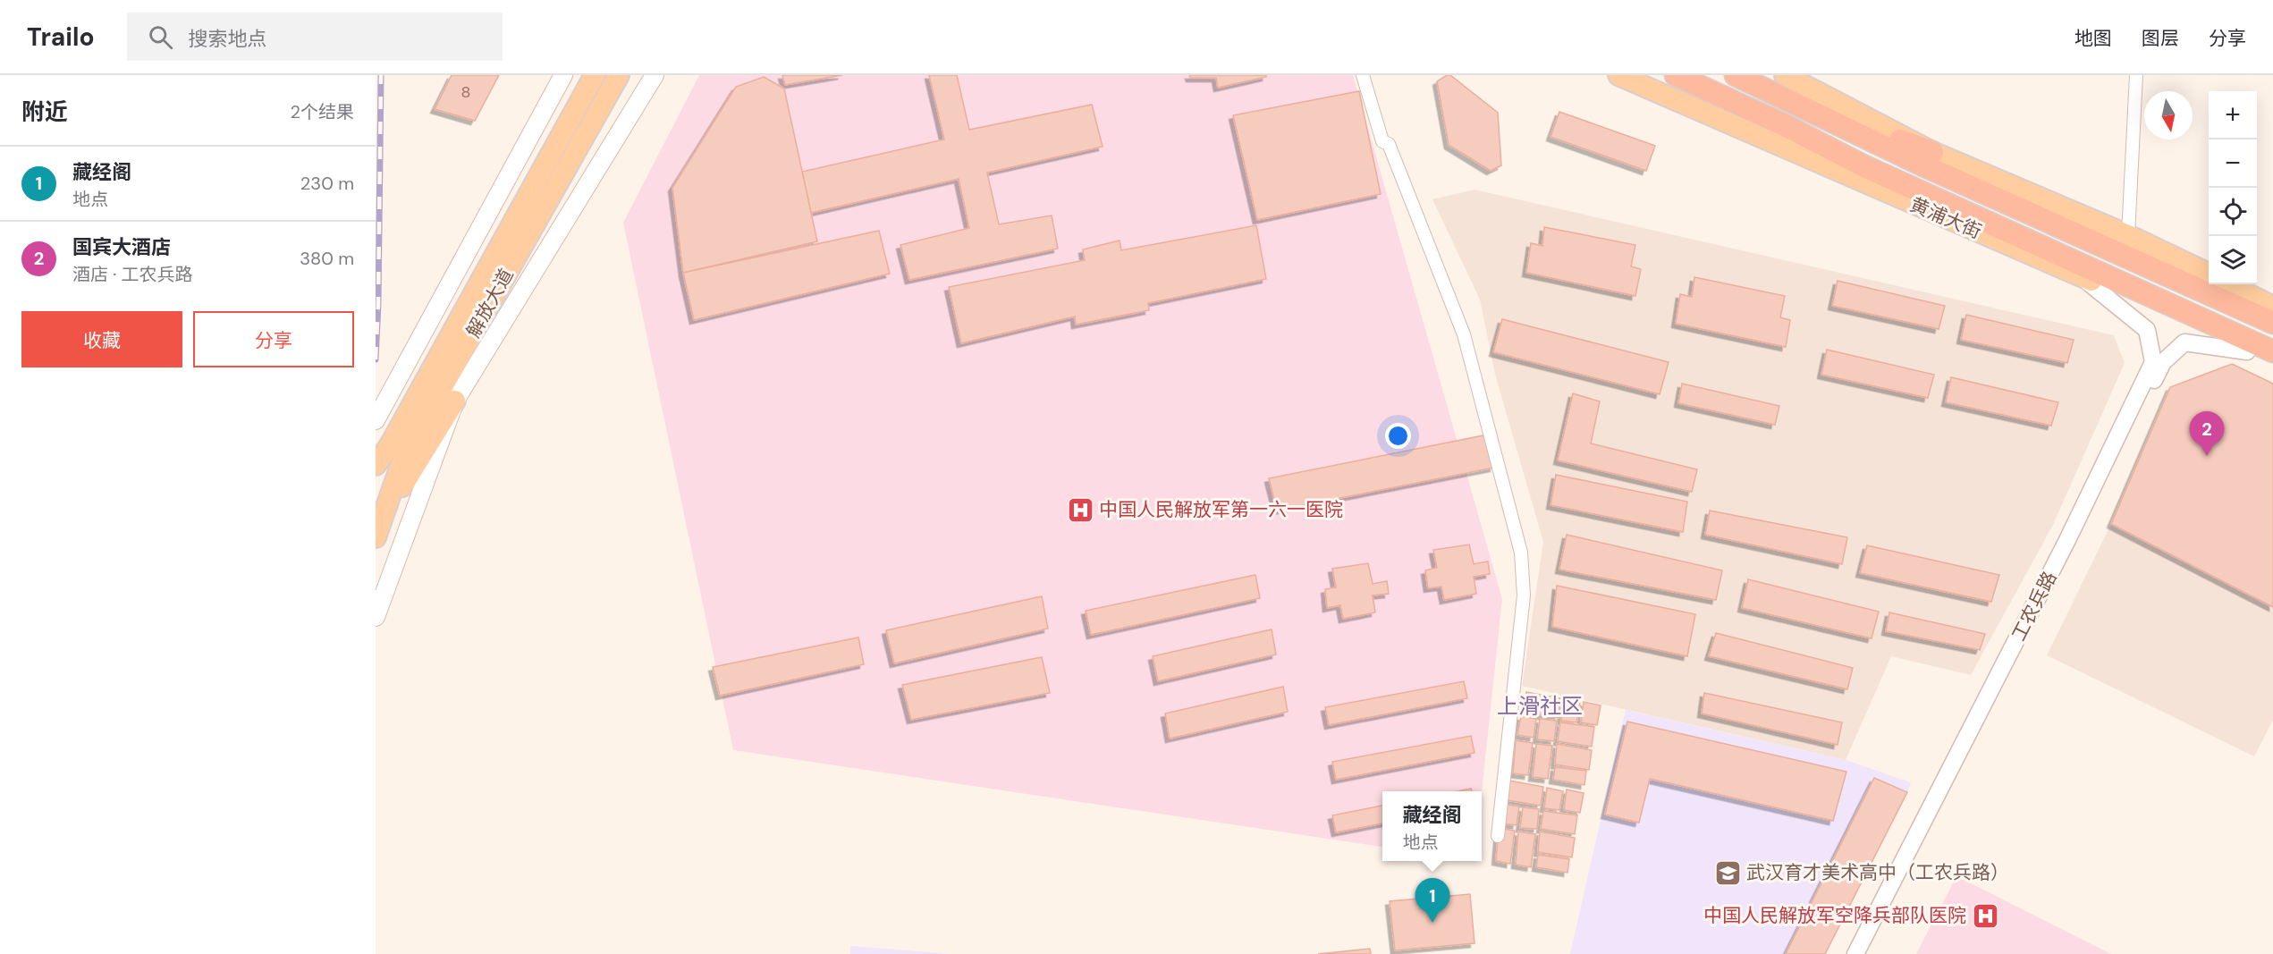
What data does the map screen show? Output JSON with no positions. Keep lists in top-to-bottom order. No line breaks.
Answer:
{"streets":{"main road":["黄浦大街","解放大道"],"street":["工农兵路"]},"crossings":[["黄浦大街","工农兵路"]],"districts":["上滑社区"],"places":{"hospital":["中国人民解放军第一六一医院","中国人民解放军空降兵部队医院"],"school or university":["武汉育才美术高中（工农兵路）"]},"house_numbers":["8"],"north":"bottom","page":{"header":"Trailo","search":"搜索地点","nav":["地图","图层","分享"],"heading":["附近","2个结果"],"map_buttons":["+","−"],"list":[{"mark":"1","name":"藏经阁","note":"地点","value":"230 m"},{"mark":"2","name":"国宾大酒店","note":"酒店 · 工农兵路","value":"380 m"}],"buttons":["收藏","分享"],"pins":["2","1"],"popup":["藏经阁","地点"]}}
